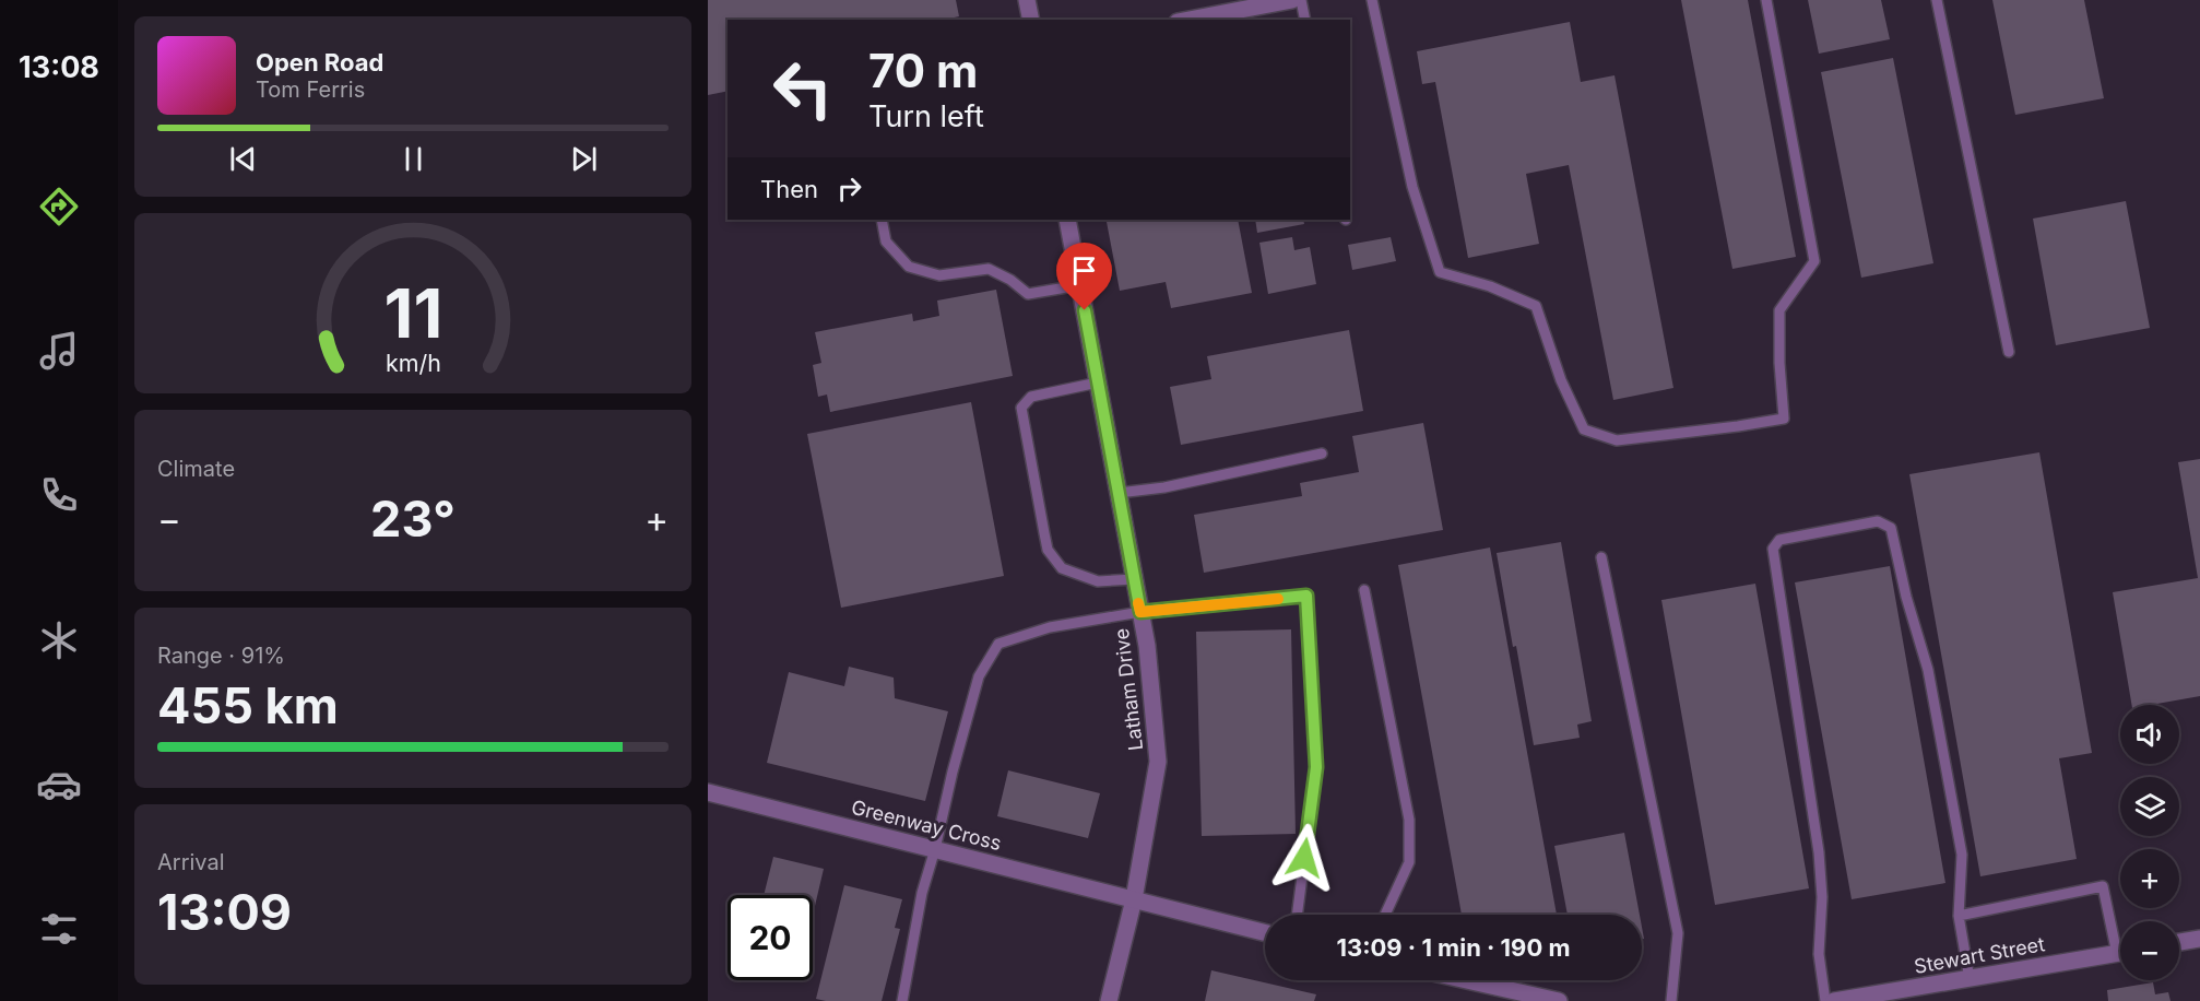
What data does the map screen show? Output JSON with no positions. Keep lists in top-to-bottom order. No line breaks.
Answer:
{"streets":{"street":["Latham Drive","Greenway Cross","Stewart Street"]},"crossings":[["Latham Drive","Greenway Cross"]],"page":{"tabs":"13:08","turn":["70 m","Turn left"],"song":["Open Road","Tom Ferris"],"then":"Then","tile":["Climate",["Range · 91%","455 km"],["Arrival","13:09"]],"heat":["−","23°","+"],"map_buttons":["+","−"],"limit":"20","trip":"13:09 · 1 min · 190 m","gauge":["11","km/h"]}}
